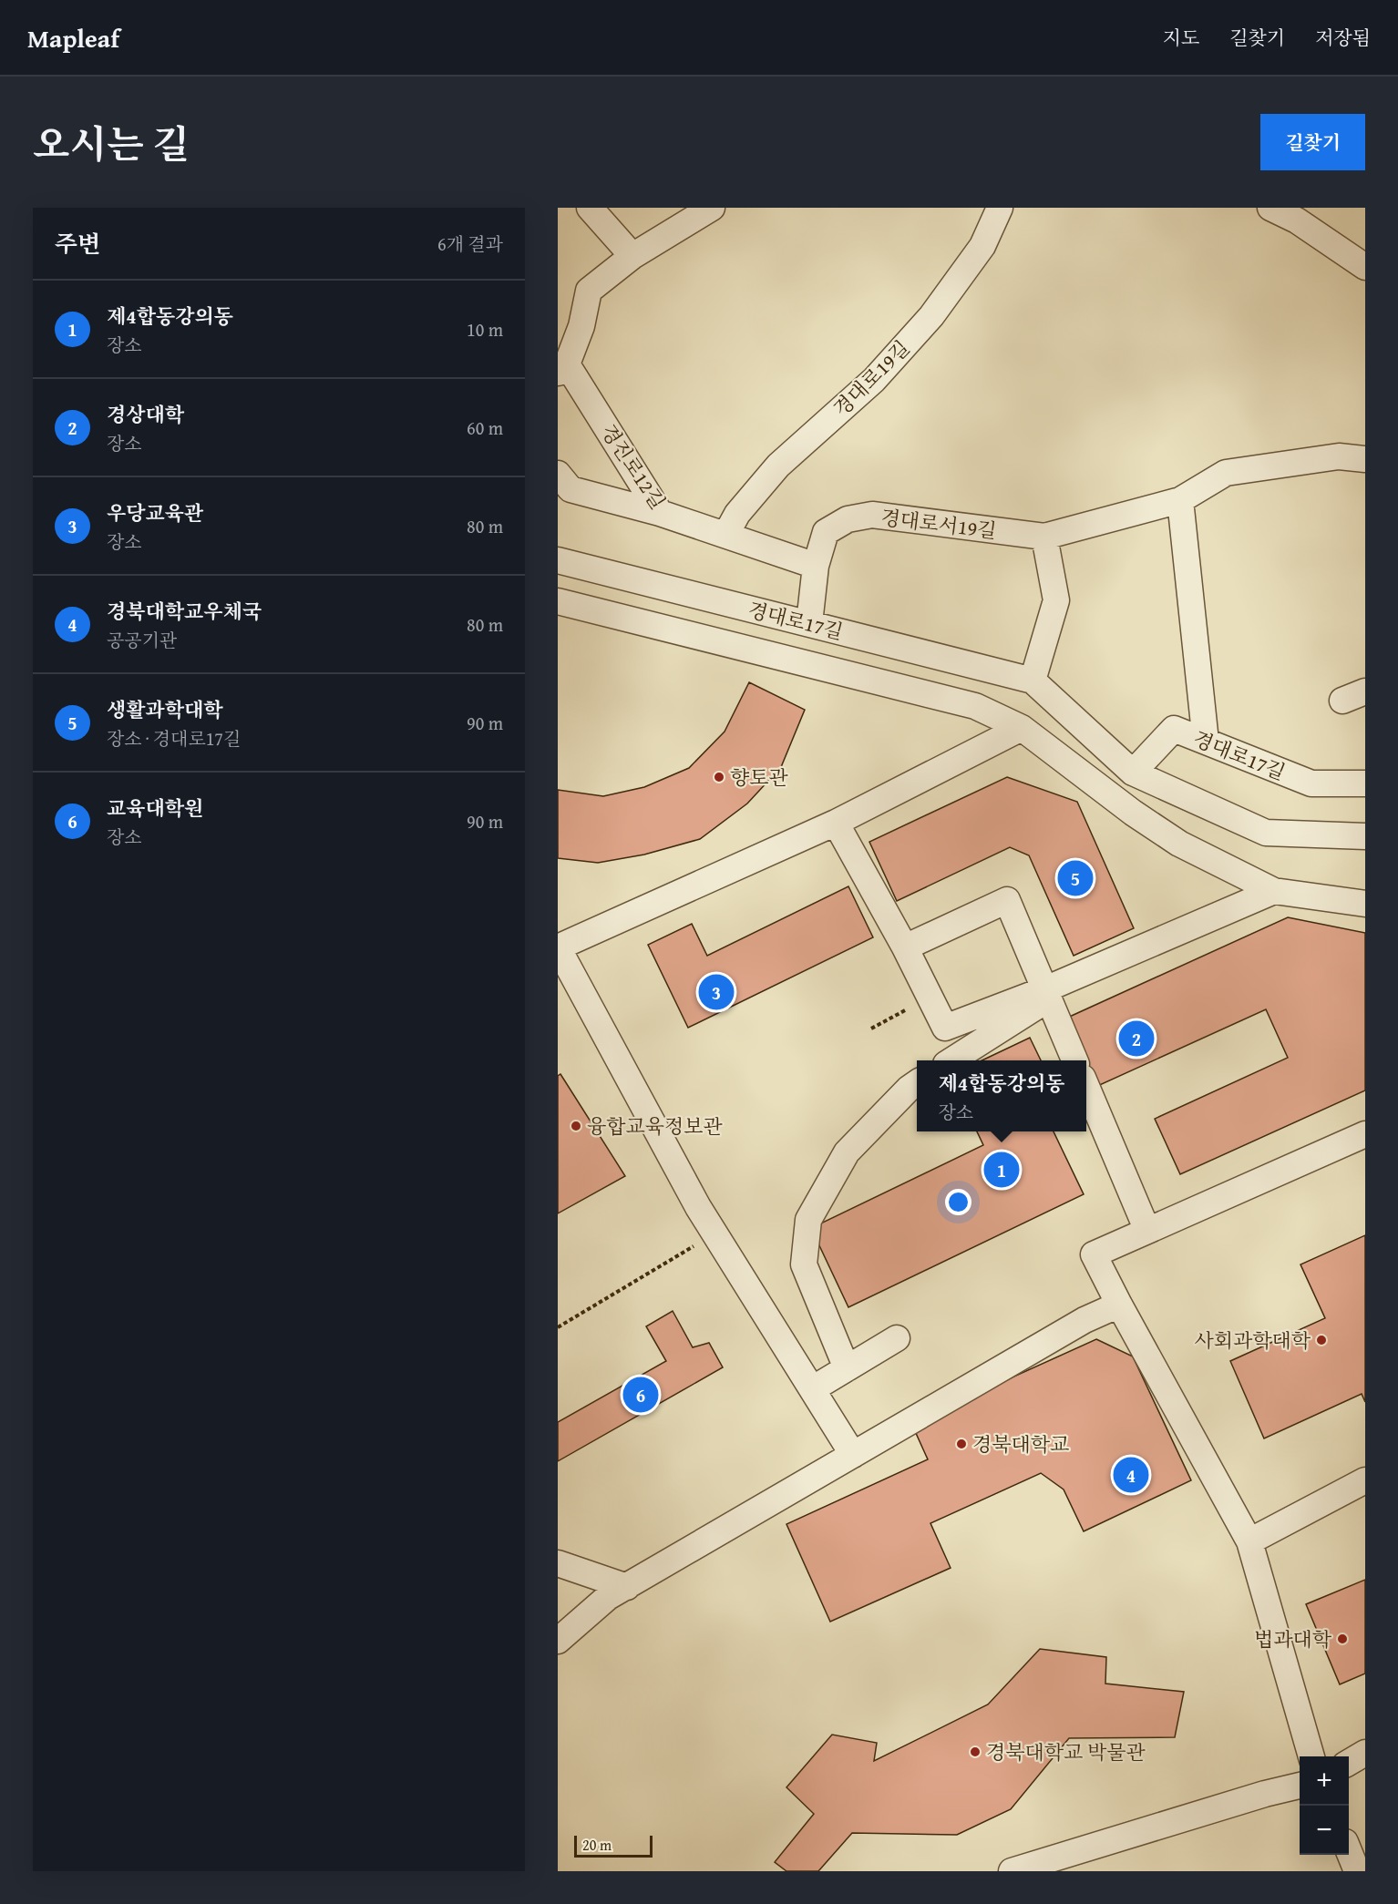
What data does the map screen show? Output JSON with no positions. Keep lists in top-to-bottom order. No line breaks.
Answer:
{"streets":{"street":["경대로19길","경진로12길","경대로서19길","경대로17길"]},"crossings":[["경대로19길","경진로12길"],["경대로서19길","경대로17길"]],"places":["향토관","융합교육정보관","사회과학대학","경북대학교","법과대학","경북대학교 박물관"],"scale_bar":"20 m","page":{"header":"Mapleaf","nav":["지도","길찾기","저장됨"],"title":"오시는 길","buttons":"길찾기","heading":["주변","6개 결과"],"list":[{"mark":"1","name":"제4합동강의동","note":"장소","value":"10 m"},{"mark":"2","name":"경상대학","note":"장소","value":"60 m"},{"mark":"3","name":"우당교육관","note":"장소","value":"80 m"},{"mark":"4","name":"경북대학교우체국","note":"공공기관","value":"80 m"},{"mark":"5","name":"생활과학대학","note":"장소 · 경대로17길","value":"90 m"},{"mark":"6","name":"교육대학원","note":"장소","value":"90 m"}],"pins":["5","3","2","1","6","4"],"popup":["제4합동강의동","장소"],"map_buttons":["+","−"],"scale":"20 m"}}
